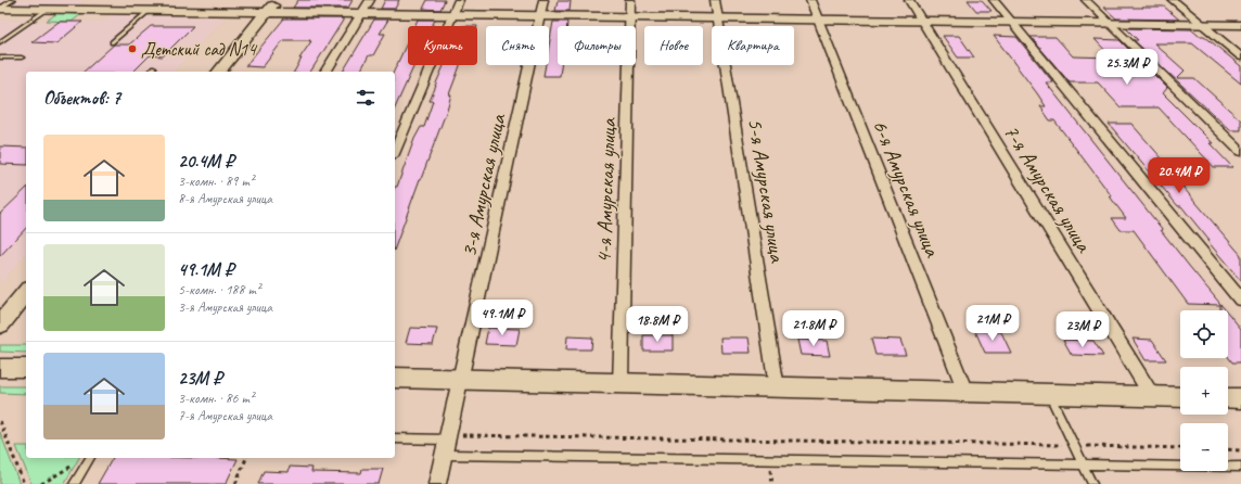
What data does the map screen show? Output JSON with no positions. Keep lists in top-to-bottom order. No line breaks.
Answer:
{"streets":{"street":["3-я Амурская улица","6-я Амурская улица","7-я Амурская улица","5-я Амурская улица","4-я Амурская улица"]},"places":["Детский сад N14"],"page":{"chip":["Купить","Снять","Фильтры","Новое","Квартира"],"price":["25.3M ₽","20.4M ₽","49.1M ₽","21M ₽","18.8M ₽","21.8M ₽","23M ₽"],"heading":"Объектов: 7","list":[{"name":"20.4M ₽","note":"3-комн. · 89 m² · 8-я Амурская улица"},{"name":"49.1M ₽","note":"5-комн. · 188 m² · 3-я Амурская улица"},{"name":"23M ₽","note":"3-комн. · 86 m² · 7-я Амурская улица"}],"map_buttons":["+","−"]}}
